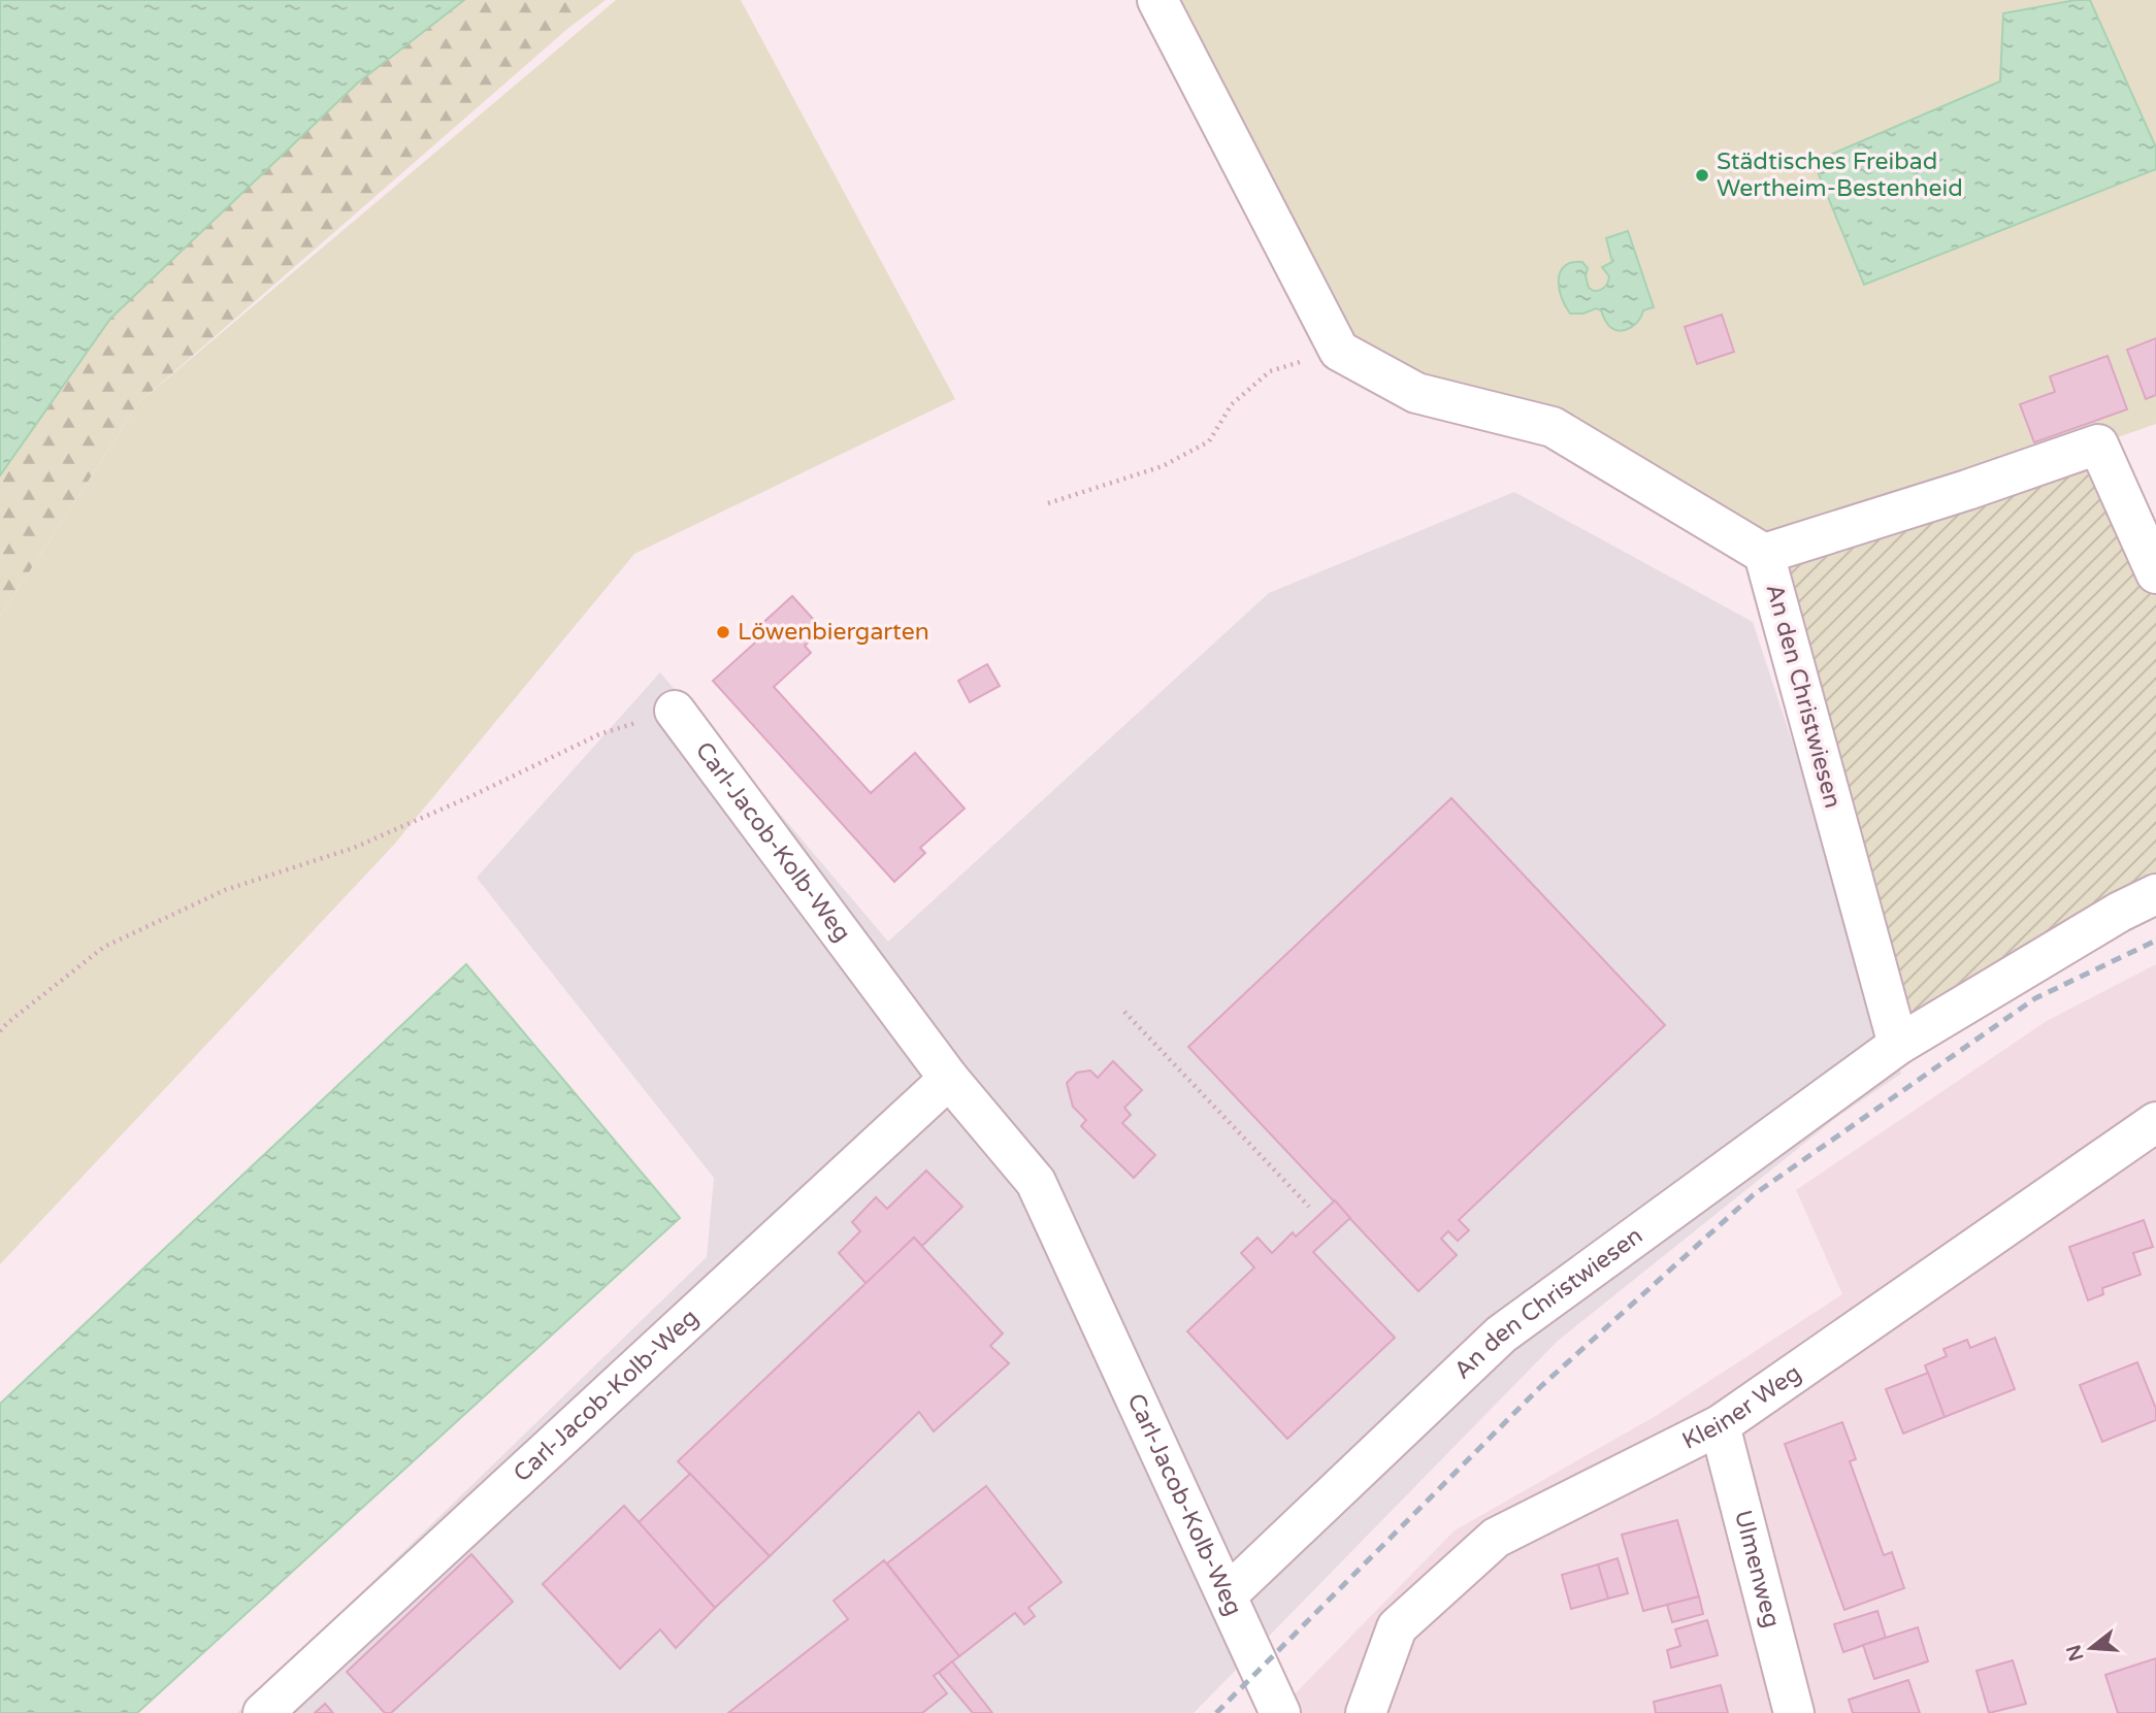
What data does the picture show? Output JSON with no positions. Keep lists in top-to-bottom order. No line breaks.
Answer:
{"streets":{"street":["An den Christwiesen","Carl-Jacob-Kolb-Weg","Kleiner Weg","Ulmenweg"]},"crossings":[["An den Christwiesen","Carl-Jacob-Kolb-Weg"],["Kleiner Weg","Ulmenweg"]],"places":["Städtisches Freibad Wertheim-Bestenheid","Löwenbiergarten"],"north":"left"}
